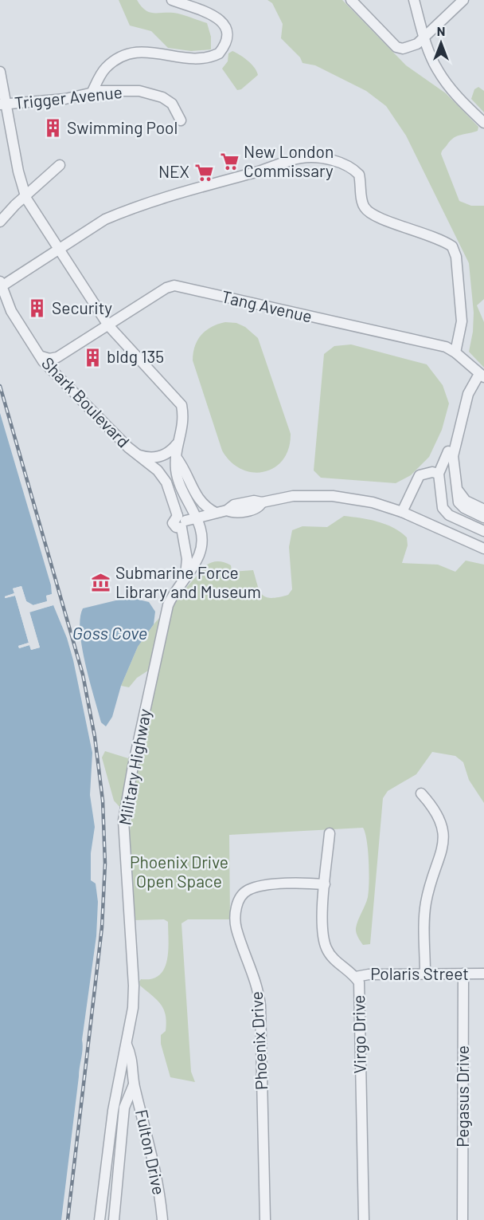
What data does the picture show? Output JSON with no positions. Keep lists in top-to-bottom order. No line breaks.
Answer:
{"streets":{"street":["Trigger Avenue","Tang Avenue","Shark Boulevard","Military Highway","Polaris Street","Virgo Drive","Phoenix Drive","Pegasus Drive","Fulton Drive"]},"crossings":[["Trigger Avenue","Military Highway"],["Tang Avenue","Military Highway"],["Shark Boulevard","Military Highway"],["Military Highway","Fulton Drive"],["Polaris Street","Virgo Drive"],["Polaris Street","Pegasus Drive"],["Virgo Drive","Phoenix Drive"]],"water":["Goss Cove"],"parks":["Phoenix Drive Open Space"],"places":{"building":["Swimming Pool","Security","bldg 135"],"supermarket":["New London Commissary","NEX"],"museum":["Submarine Force Library and Museum"]},"north":"top"}
